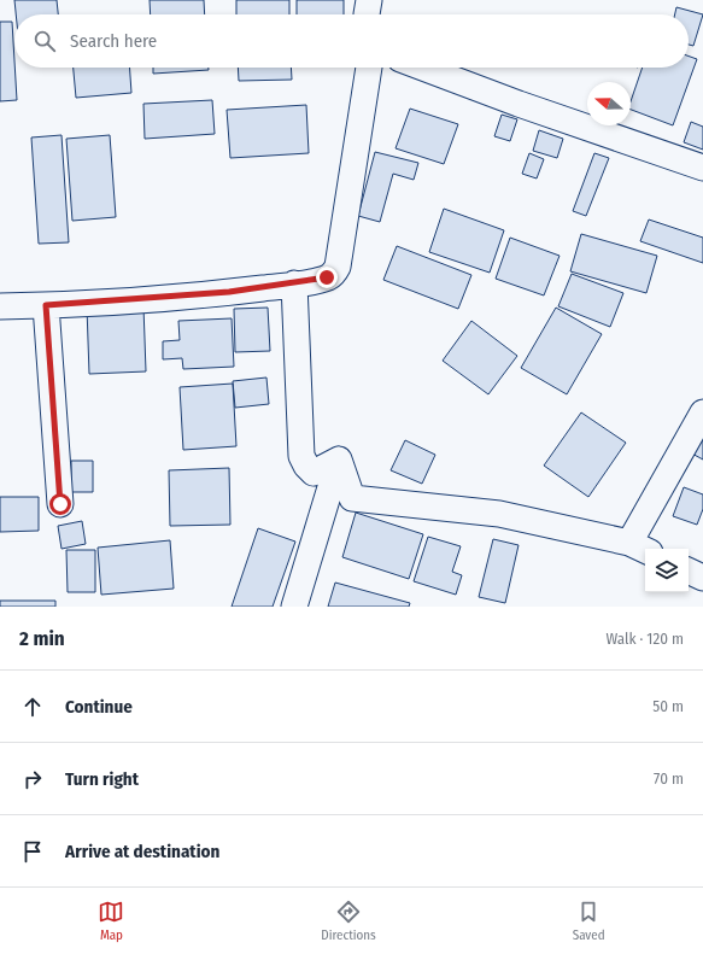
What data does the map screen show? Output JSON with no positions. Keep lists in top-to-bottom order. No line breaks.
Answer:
{"north":"left","page":{"search":"Search here","heading":["2 min","Walk · 120 m"],"list":[["Continue","50 m"],["Turn right","70 m"],"Arrive at destination"],"nav":["Map","Directions","Saved"]}}
